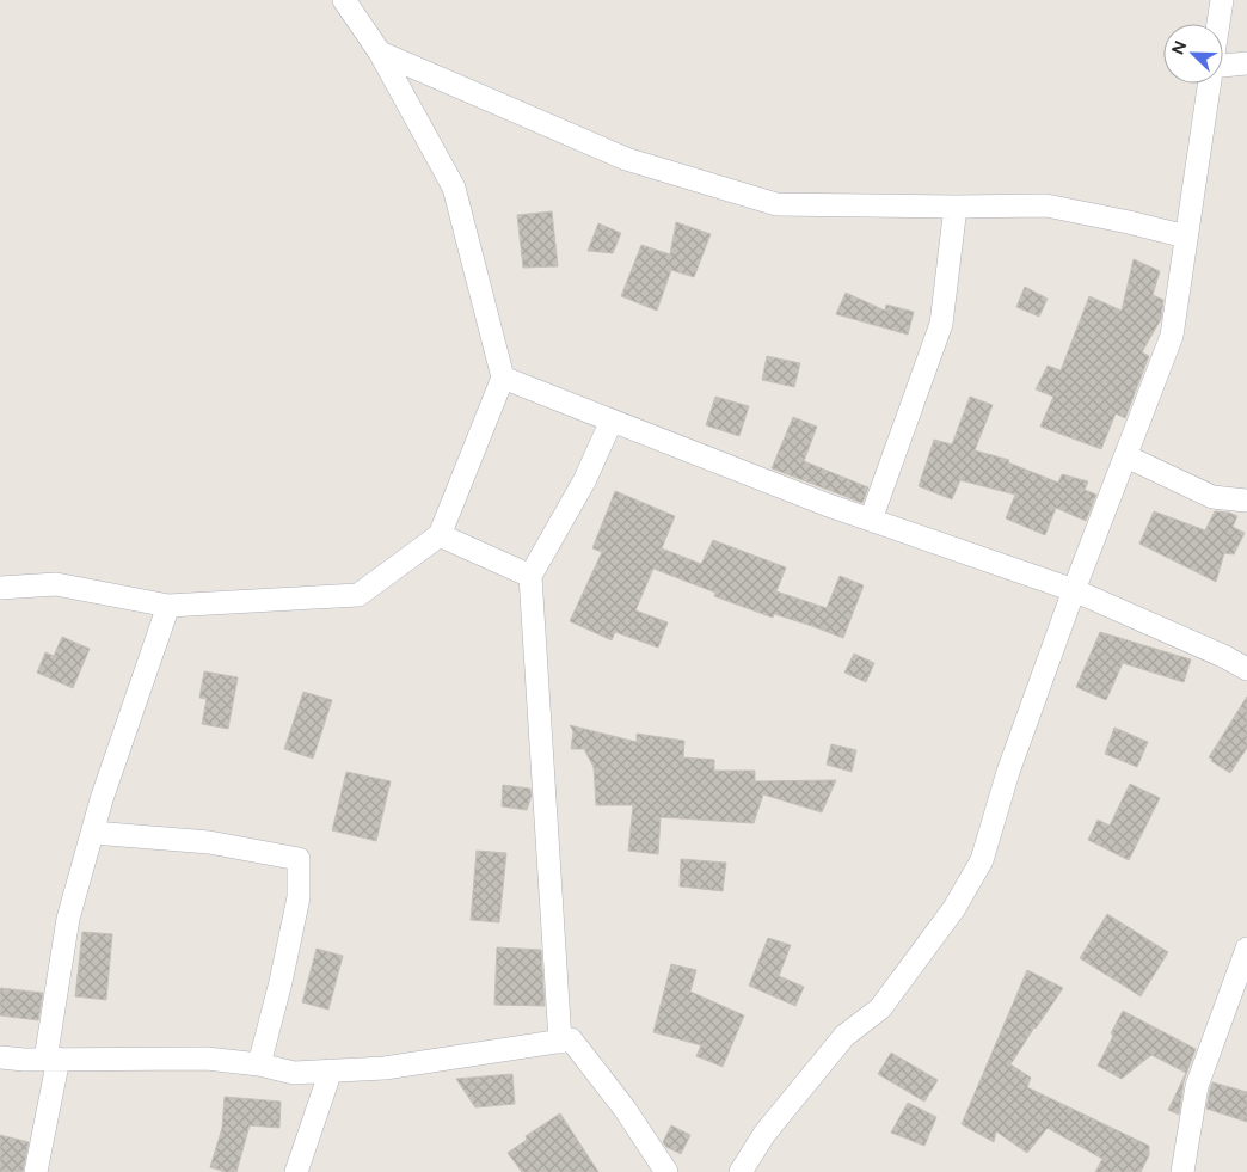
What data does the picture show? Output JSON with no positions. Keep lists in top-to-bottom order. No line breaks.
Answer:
{"north":"top left"}
